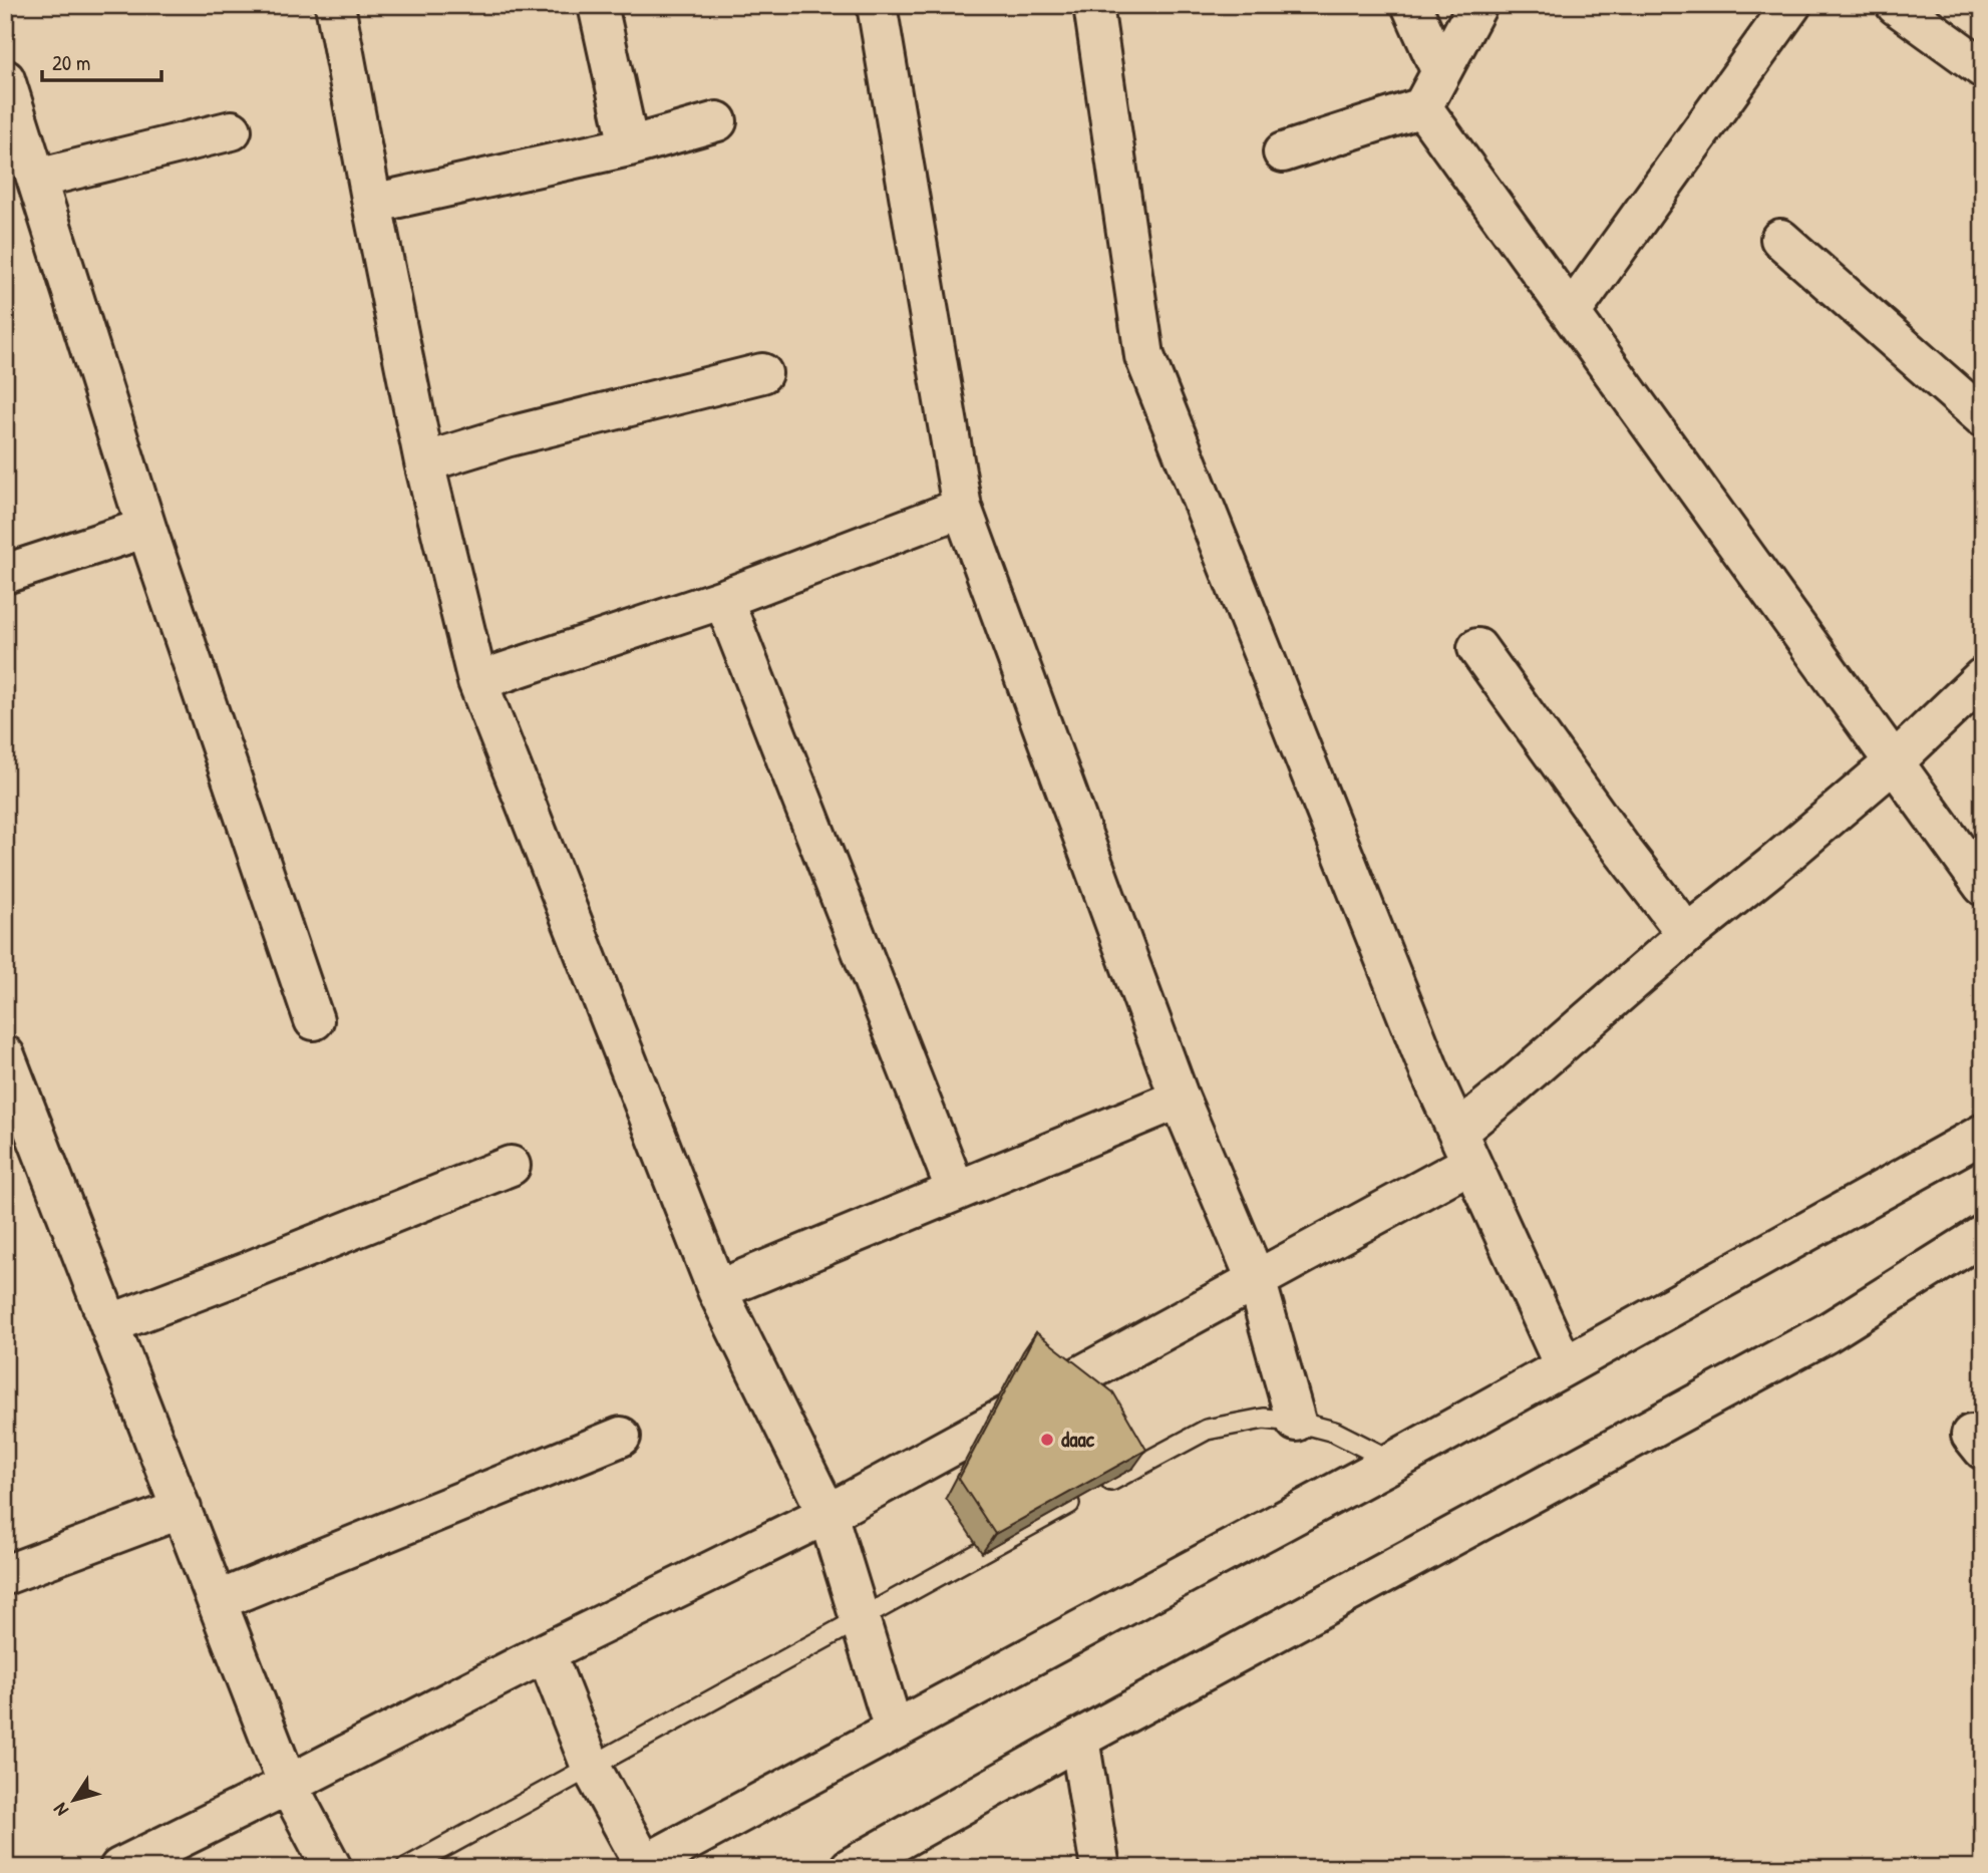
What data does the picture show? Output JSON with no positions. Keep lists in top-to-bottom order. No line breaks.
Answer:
{"places":["daac"],"scale_bar":"20 m","north":"bottom left"}
